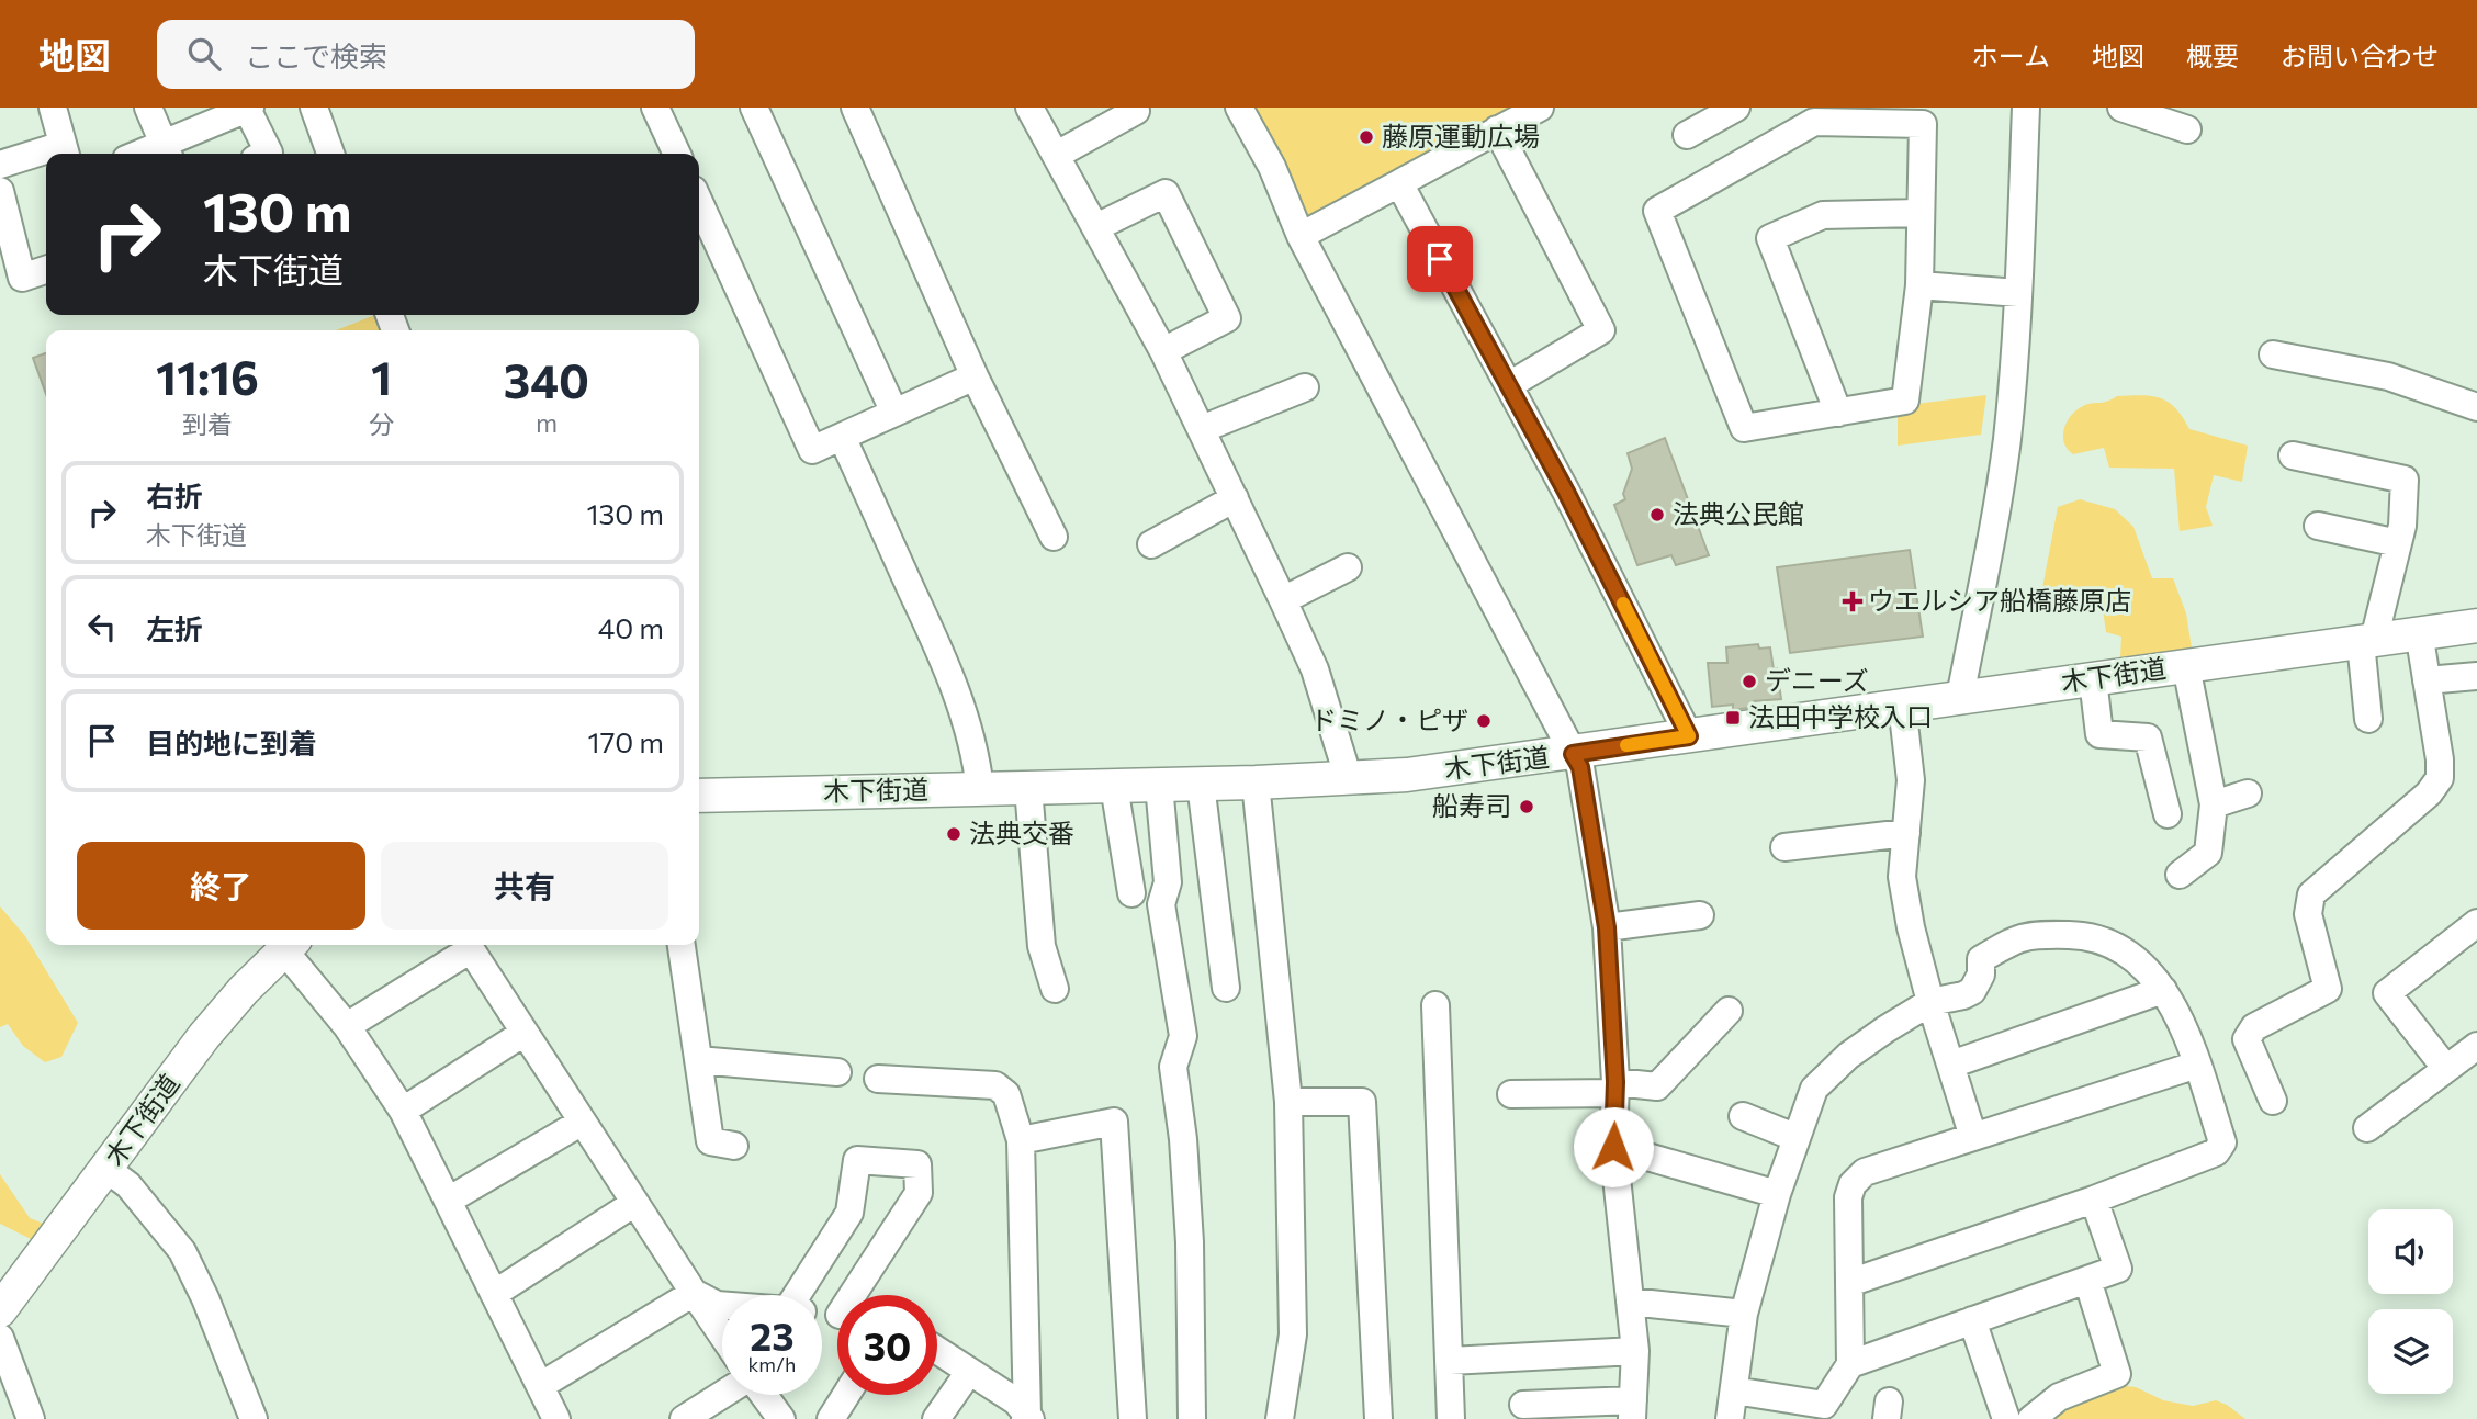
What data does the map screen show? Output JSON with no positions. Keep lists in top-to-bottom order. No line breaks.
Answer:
{"streets":{"main road":["木下街道"]},"places":{"other":["藤原運動広場","法典公民館","デニーズ","ドミノ・ピザ","船寿司","法典交番"],"health":["ウエルシア船橋藤原店"],"transit":["法田中学校入口"]},"page":{"header":"地図","search":"ここで検索","nav":["ホーム","地図","概要","お問い合わせ"],"turn":["130 m","木下街道"],"eta":["11:16","到着","1","分","340","m"],"list":[{"name":"右折","note":"木下街道","value":"130 m"},{"name":"左折","value":"40 m"},{"name":"目的地に到着","value":"170 m"}],"buttons":["終了","共有"],"speed":"23 km/h","limit":"30"}}
